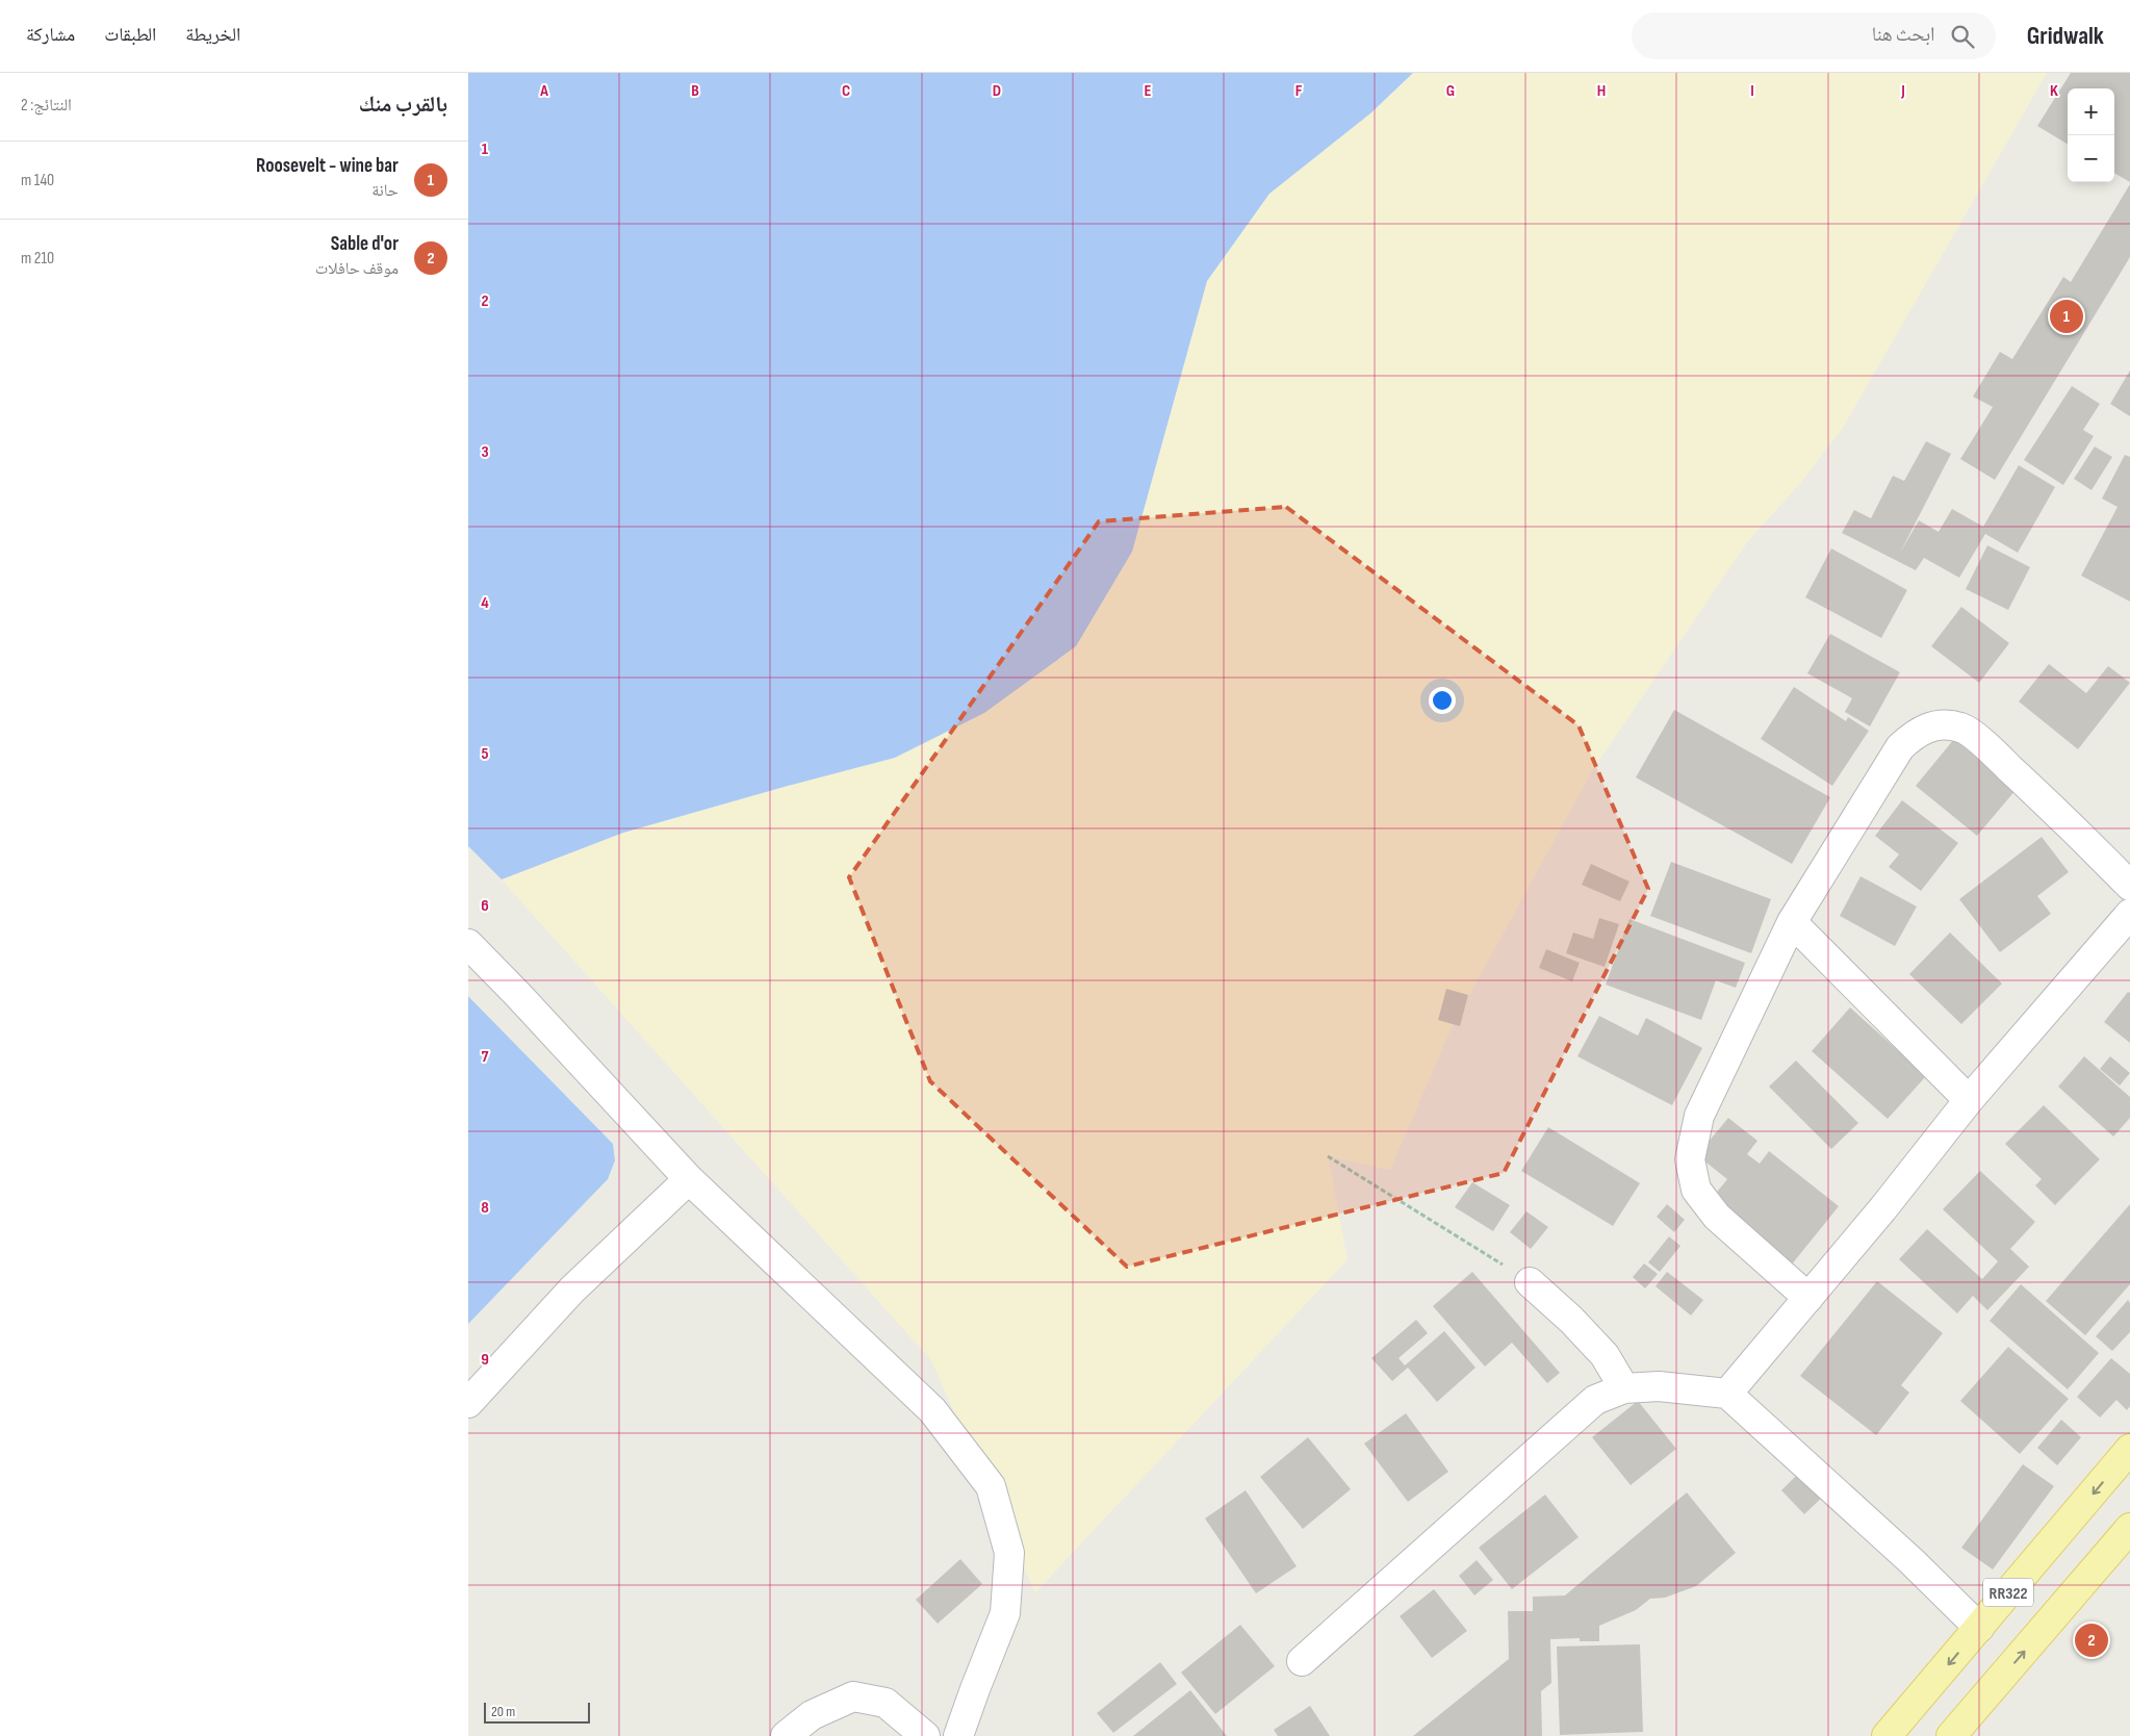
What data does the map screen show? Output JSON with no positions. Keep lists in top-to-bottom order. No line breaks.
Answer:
{"streets":{"main road":["RR322"]},"scale_bar":"20 m","page":{"header":"Gridwalk","search":"ابحث هنا","nav":["الخريطة","الطبقات","مشاركة"],"heading":["بالقرب منك","النتائج: 2"],"map_buttons":["+","−"],"list":[{"mark":"1","name":"Roosevelt - wine bar","note":"حانة","value":"140 m"},{"mark":"2","name":"Sable d'or","note":"موقف حافلات","value":"210 m"}],"pins":["1","2"],"scale":"20 m"},"grid":{"columns":["A","B","C","D","E","F","G","H","I","J","K"],"rows":["1","2","3","4","5","6","7","8","9"]}}
